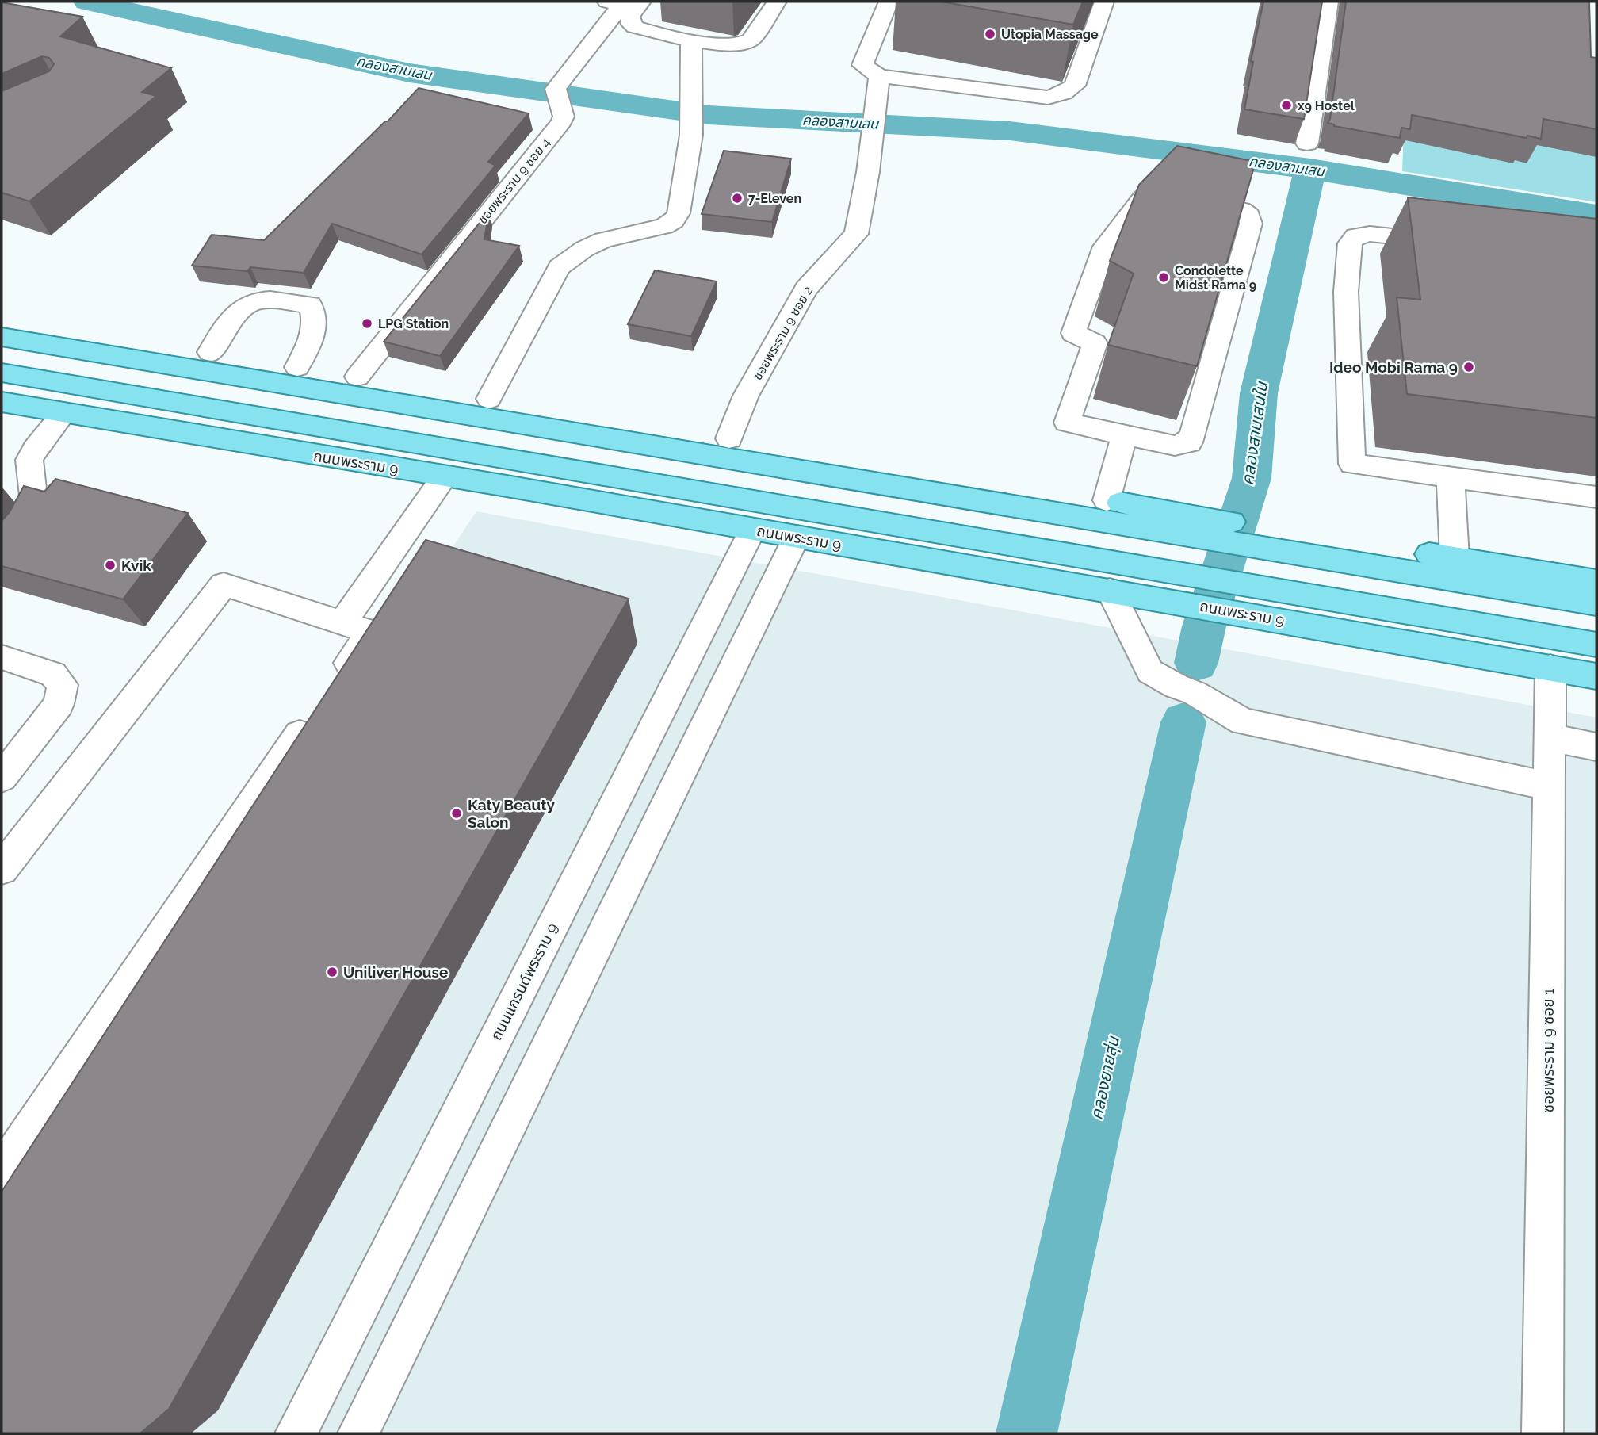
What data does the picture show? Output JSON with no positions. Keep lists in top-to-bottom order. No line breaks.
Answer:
{"streets":{"main road":["ถนนพระราม 9"],"street":["ซอยพระราม 9 ซอย 4","ซอยพระราม 9 ซอย 2","ถนนแกรนด์พระราม 9","ซอยพระราม 9 ซอย 1"]},"crossings":[["ถนนพระราม 9","ถนนแกรนด์พระราม 9"],["ถนนพระราม 9","ซอยพระราม 9 ซอย 1"]],"water":["คลองสามเสน","คลองสามเสนใน","คลองยายสุ่น"],"places":["Utopia Massage","x9 Hostel","7-Eleven","Condolette Midst Rama 9","LPG Station","Ideo Mobi Rama 9","Kvik","Katy Beauty Salon","Uniliver House"]}
